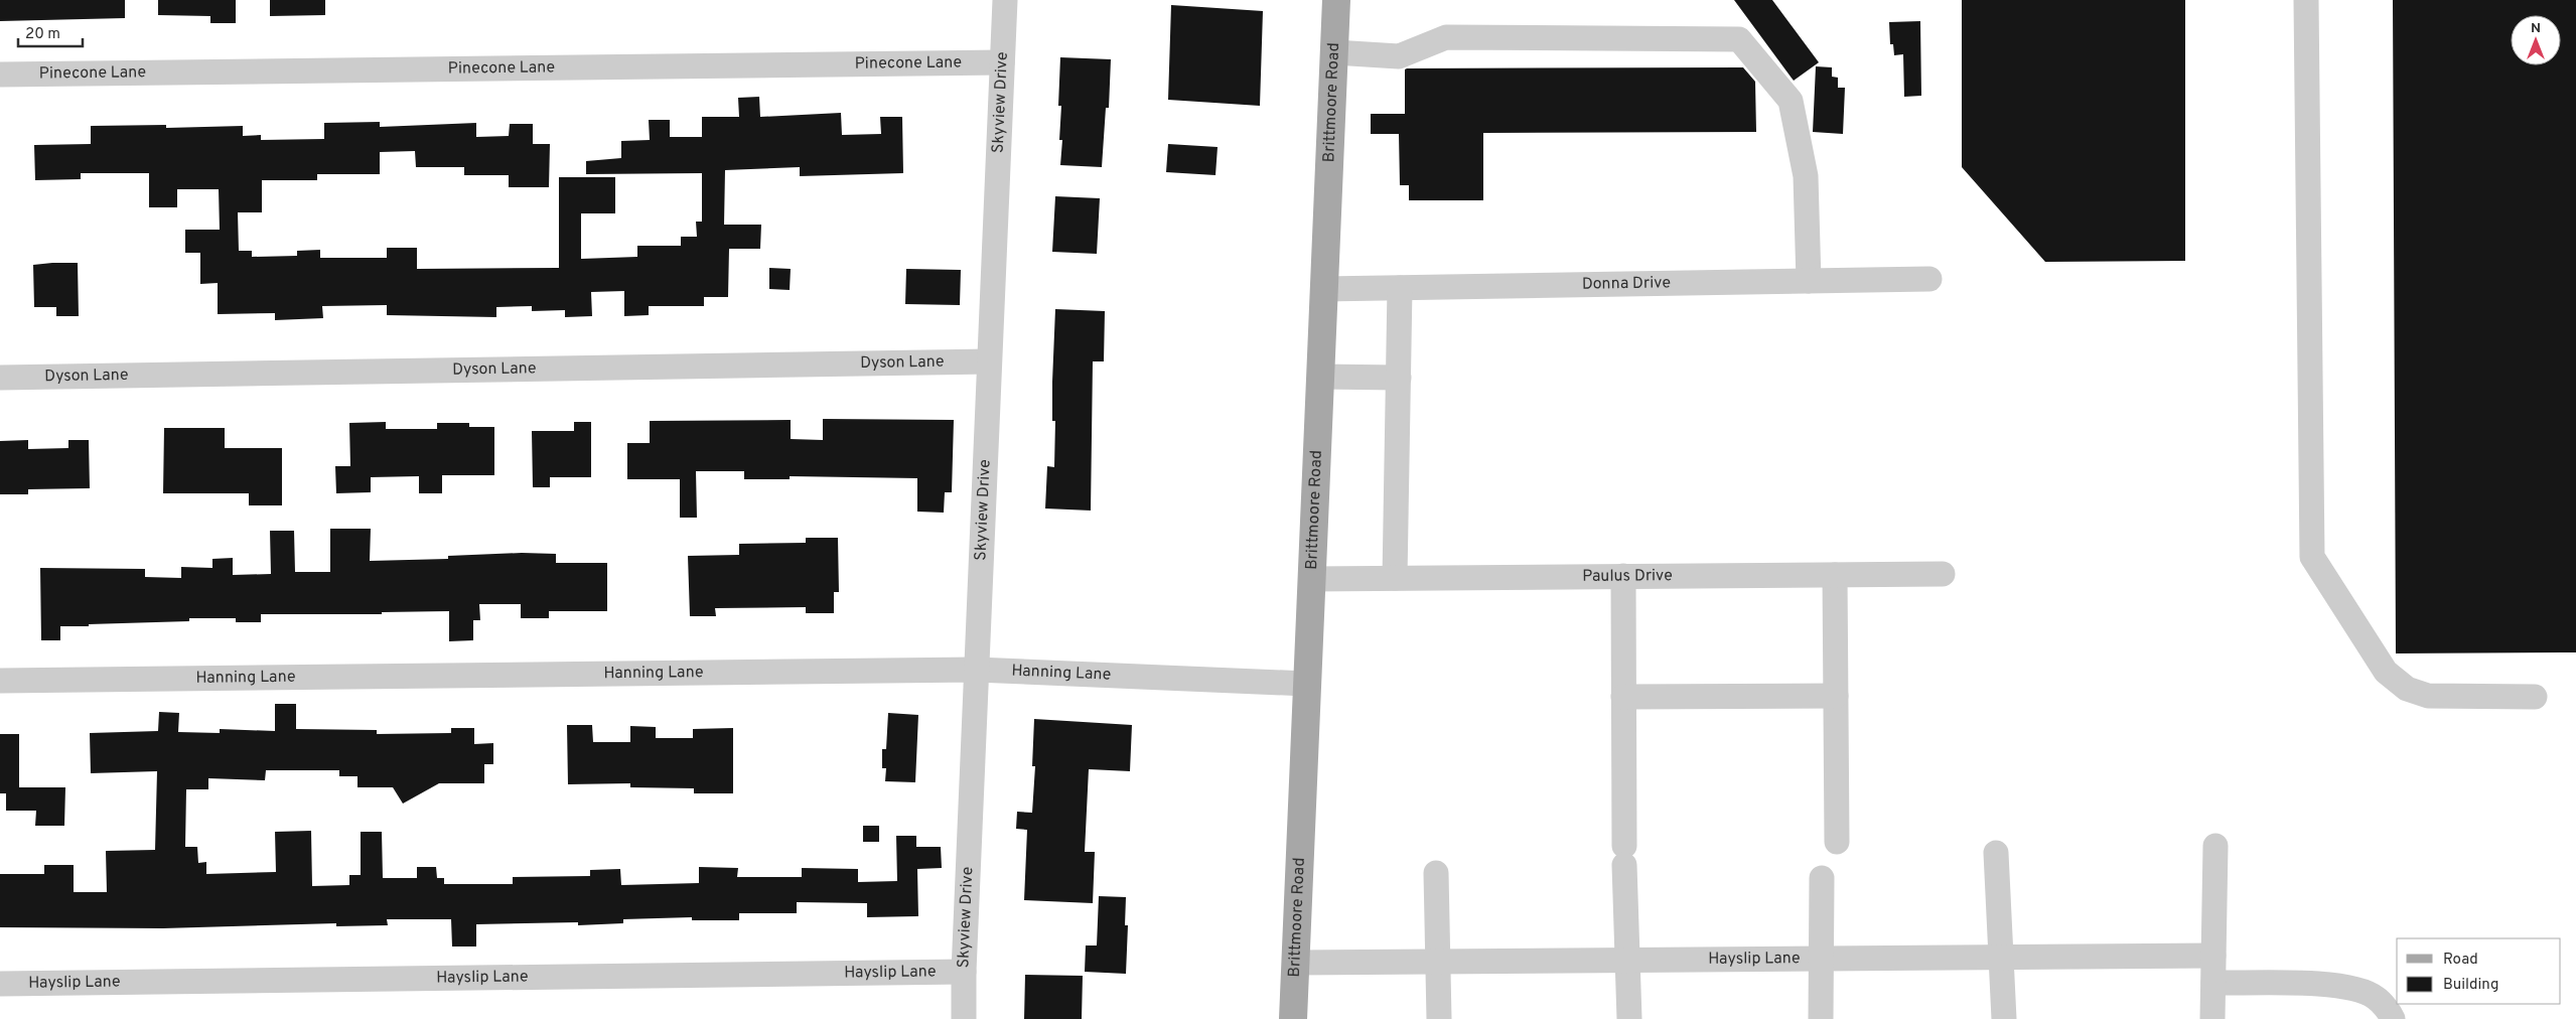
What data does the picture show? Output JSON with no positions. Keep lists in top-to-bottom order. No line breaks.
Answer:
{"streets":{"main road":["Brittmoore Road"],"street":["Pinecone Lane","Skyview Drive","Donna Drive","Dyson Lane","Paulus Drive","Hanning Lane","Hayslip Lane"]},"crossings":[["Pinecone Lane","Skyview Drive"],["Skyview Drive","Dyson Lane"],["Skyview Drive","Hanning Lane"],["Skyview Drive","Hayslip Lane"],["Brittmoore Road","Donna Drive"],["Brittmoore Road","Paulus Drive"],["Brittmoore Road","Hanning Lane"],["Brittmoore Road","Hayslip Lane"]],"legend":["Road","Building"],"scale_bar":"20 m","north":"top"}
